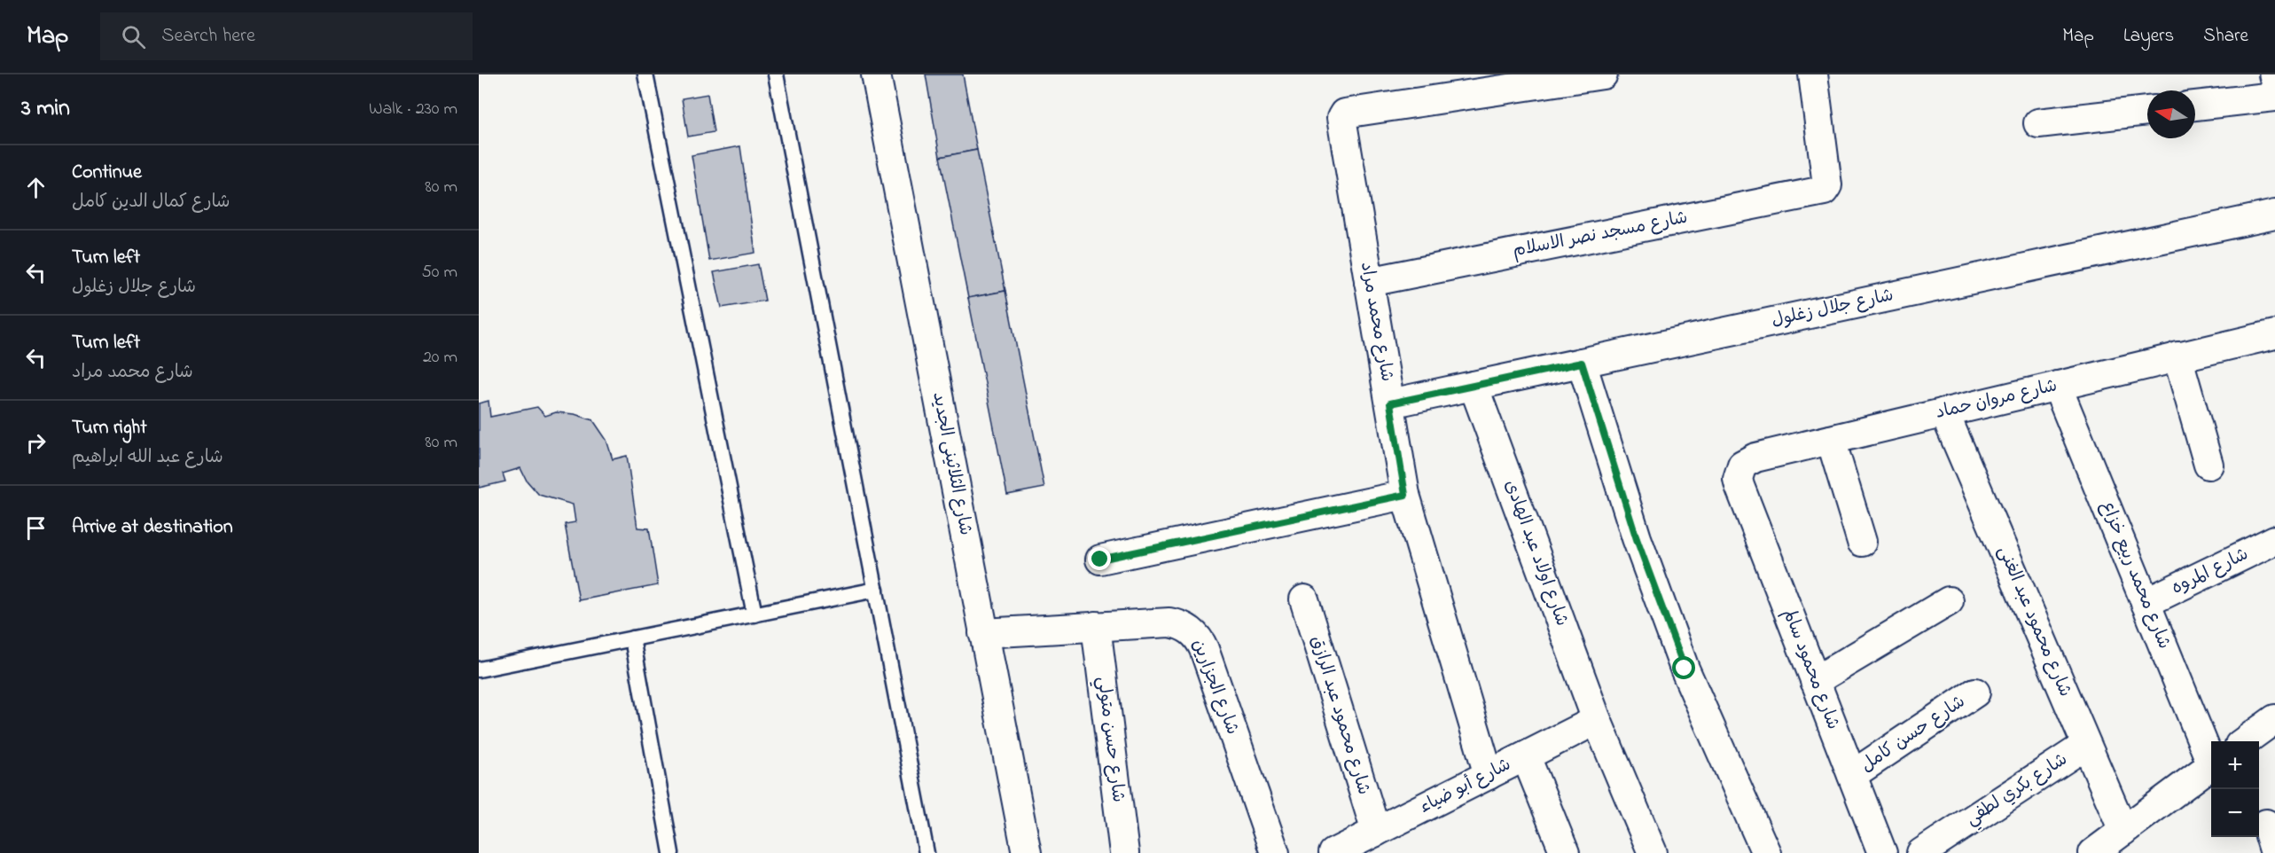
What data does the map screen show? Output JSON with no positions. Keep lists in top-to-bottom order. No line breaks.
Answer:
{"streets":{"street":["شارع مسجد نصر الاسلام","شارع جلال زغلول","شارع محمد مراد","شارع مروان حماد","شارع الثلاثينى الجديد","شارع اولاد عبد الهادى","شارع المروه","شارع محمد ربيع خزاع","شارع محمود عبد الغنى","شارع محمود سالم","شارع الجزارين","شارع محمود عبد الرازق","شارع حسن كامل","شارع حسن متولي","شارع أبو ضياء","شارع بكري لطفي"]},"crossings":[["شارع مسجد نصر الاسلام","شارع محمد مراد"],["شارع جلال زغلول","شارع محمد مراد"],["شارع جلال زغلول","شارع اولاد عبد الهادى"],["شارع محمد مراد","شارع أبو ضياء"],["شارع مروان حماد","شارع محمد ربيع خزاع"],["شارع مروان حماد","شارع محمود عبد الغنى"],["شارع مروان حماد","شارع محمود سالم"],["شارع الثلاثينى الجديد","شارع الجزارين"],["شارع اولاد عبد الهادى","شارع أبو ضياء"],["شارع المروه","شارع محمد ربيع خزاع"],["شارع محمود عبد الغنى","شارع بكري لطفي"],["شارع محمود سالم","شارع حسن كامل"],["شارع الجزارين","شارع حسن متولي"],["شارع محمود عبد الرازق","شارع أبو ضياء"]],"north":"left","page":{"header":"Map","search":"Search here","nav":["Map","Layers","Share"],"heading":["3 min","Walk · 230 m"],"list":[["Continue","شارع كمال الدين كامل","80 m"],["Turn left","شارع جلال زغلول","50 m"],["Turn left","شارع محمد مراد","20 m"],["Turn right","شارع عبد الله ابراهيم","80 m"],"Arrive at destination"],"map_buttons":["+","−"]}}
